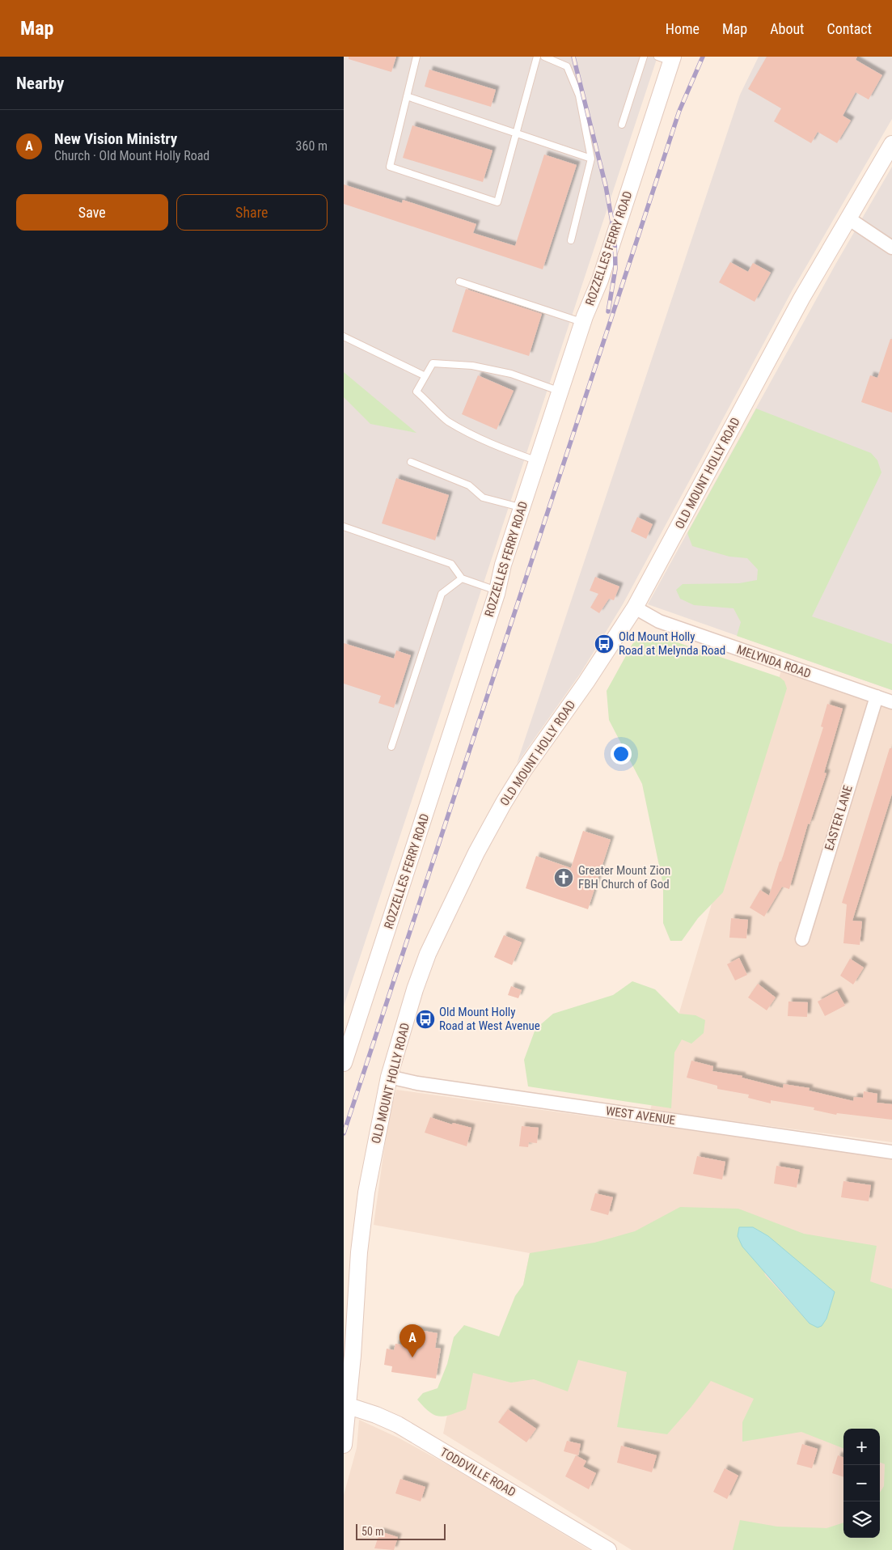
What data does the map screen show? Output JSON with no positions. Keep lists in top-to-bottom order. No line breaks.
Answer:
{"streets":{"street":["ROZZELLES FERRY ROAD","OLD MOUNT HOLLY ROAD","MELYNDA ROAD","EASTER LANE","WEST AVENUE","TODDVILLE ROAD"]},"crossings":[["OLD MOUNT HOLLY ROAD","MELYNDA ROAD"],["OLD MOUNT HOLLY ROAD","WEST AVENUE"],["OLD MOUNT HOLLY ROAD","TODDVILLE ROAD"],["MELYNDA ROAD","EASTER LANE"]],"places":{"bus stop":["Old Mount Holly Road at Melynda Road","Old Mount Holly Road at West Avenue"],"church":["Greater Mount Zion FBH Church of God"]},"scale_bar":"50 m","page":{"header":"Map","nav":["Home","Map","About","Contact"],"heading":"Nearby","list":[{"mark":"A","name":"New Vision Ministry","note":"Church · Old Mount Holly Road","value":"360 m"}],"buttons":["Save","Share"],"pins":"A","map_buttons":["+","−"],"scale":"50 m"}}
